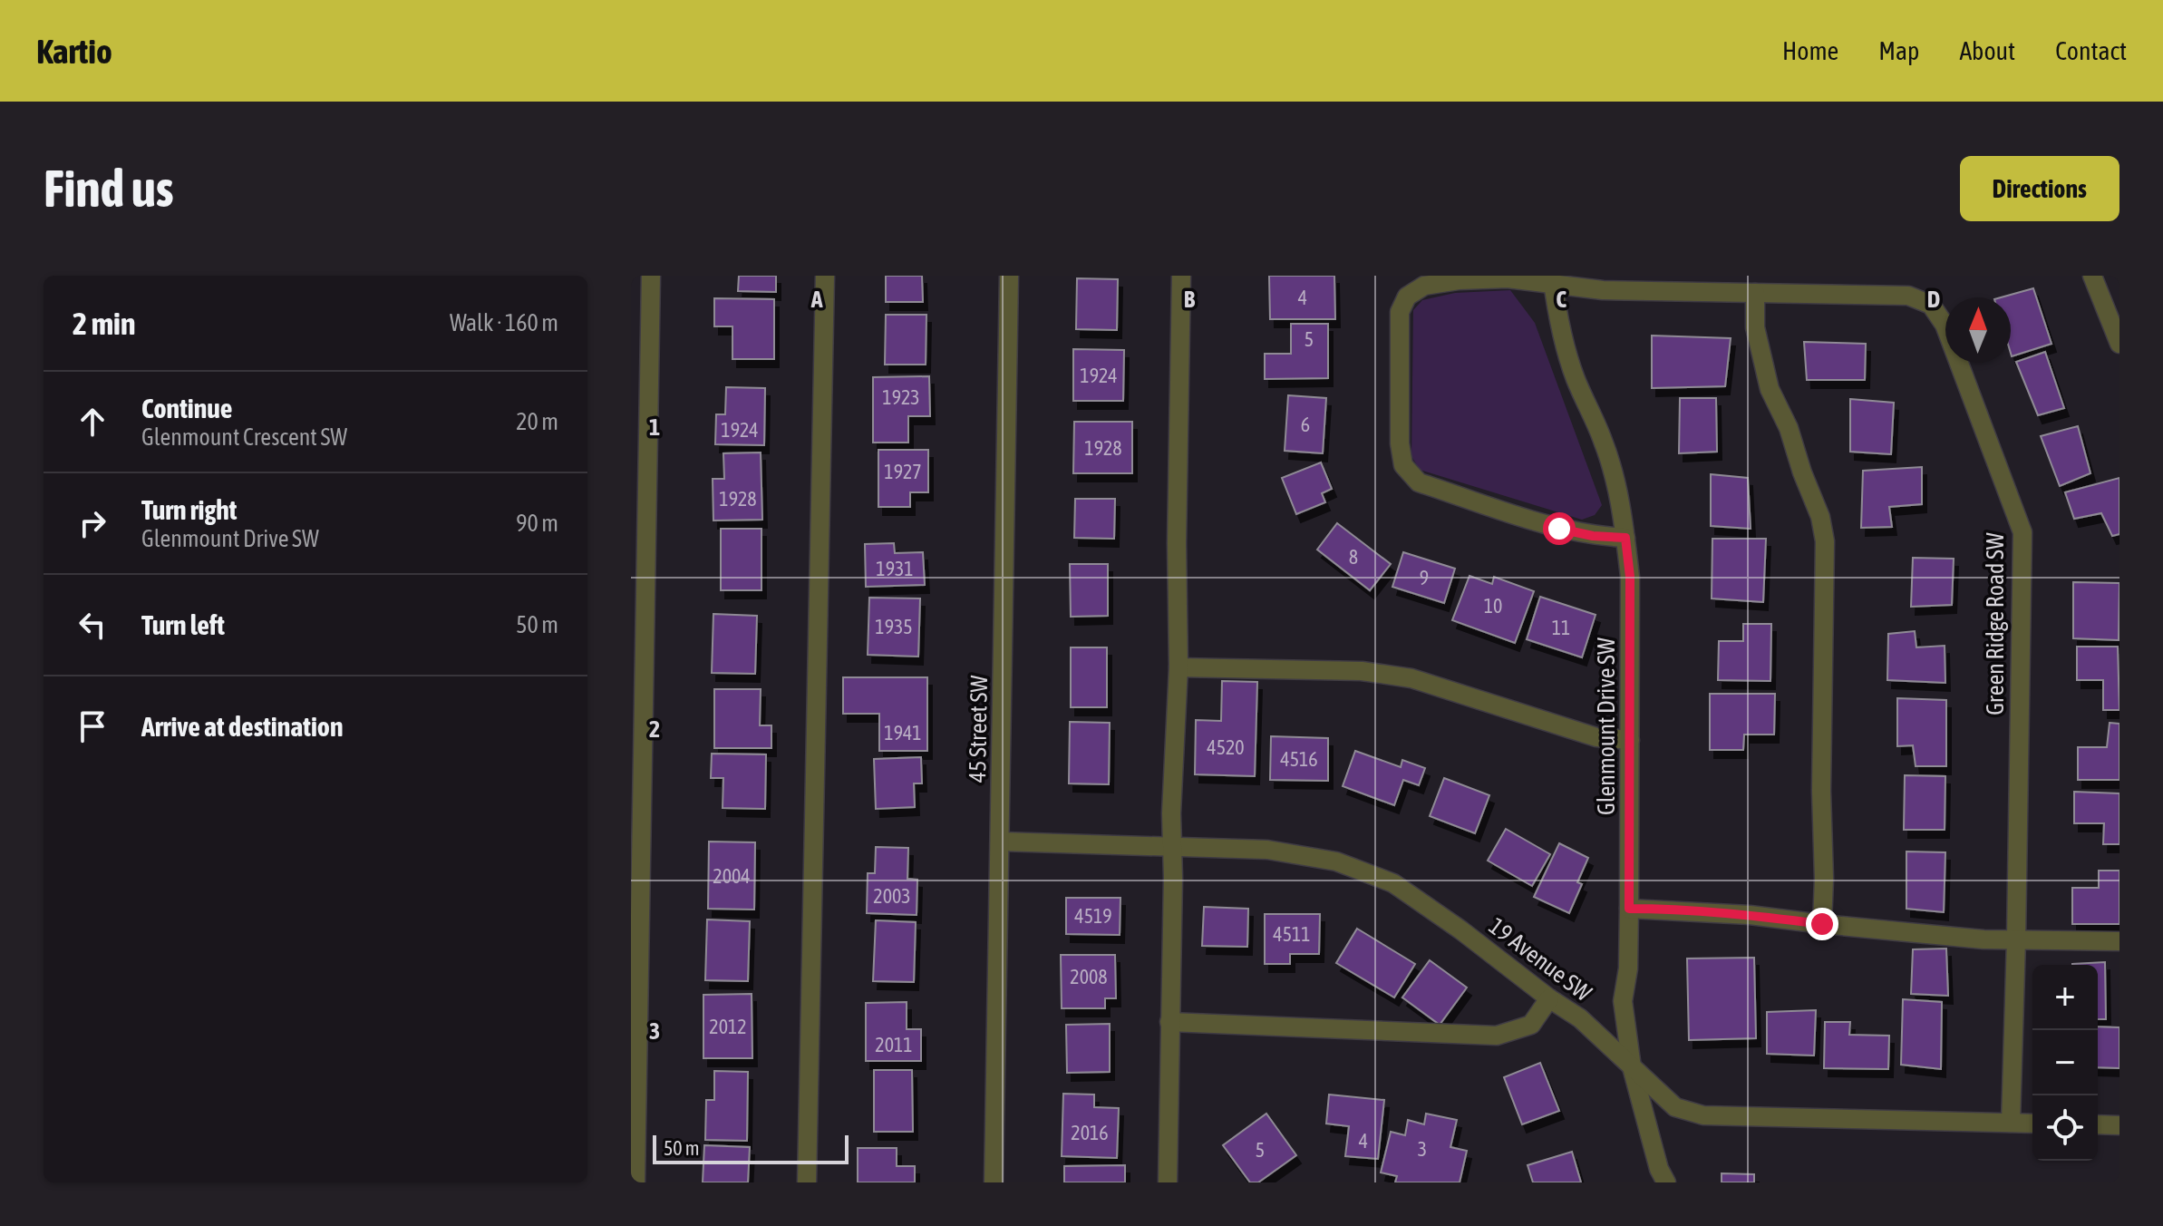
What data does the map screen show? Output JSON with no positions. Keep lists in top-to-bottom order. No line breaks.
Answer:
{"streets":{"street":["Green Ridge Road SW","Glenmount Drive SW","45 Street SW","19 Avenue SW"]},"crossings":[["Green Ridge Road SW","Glenmount Drive SW"],["Green Ridge Road SW","19 Avenue SW"],["Glenmount Drive SW","19 Avenue SW"],["45 Street SW","19 Avenue SW"]],"house_numbers":["4","5","1924","1923","6","1924","1928","1927","1928","8","1931","9","10","1935","11","1941","4520","4516","2004","2003","4519","4511","2008","2012","2011","2016","4","3","5"],"scale_bar":"50 m","north":"top","page":{"header":"Kartio","nav":["Home","Map","About","Contact"],"buttons":"Directions","title":"Find us","heading":["2 min","Walk · 160 m"],"list":[["Continue","Glenmount Crescent SW","20 m"],["Turn right","Glenmount Drive SW","90 m"],["Turn left","50 m"],"Arrive at destination"],"map_buttons":["+","−"],"scale":"50 m"},"grid":{"columns":["A","B","C","D"],"rows":["1","2","3"]}}
